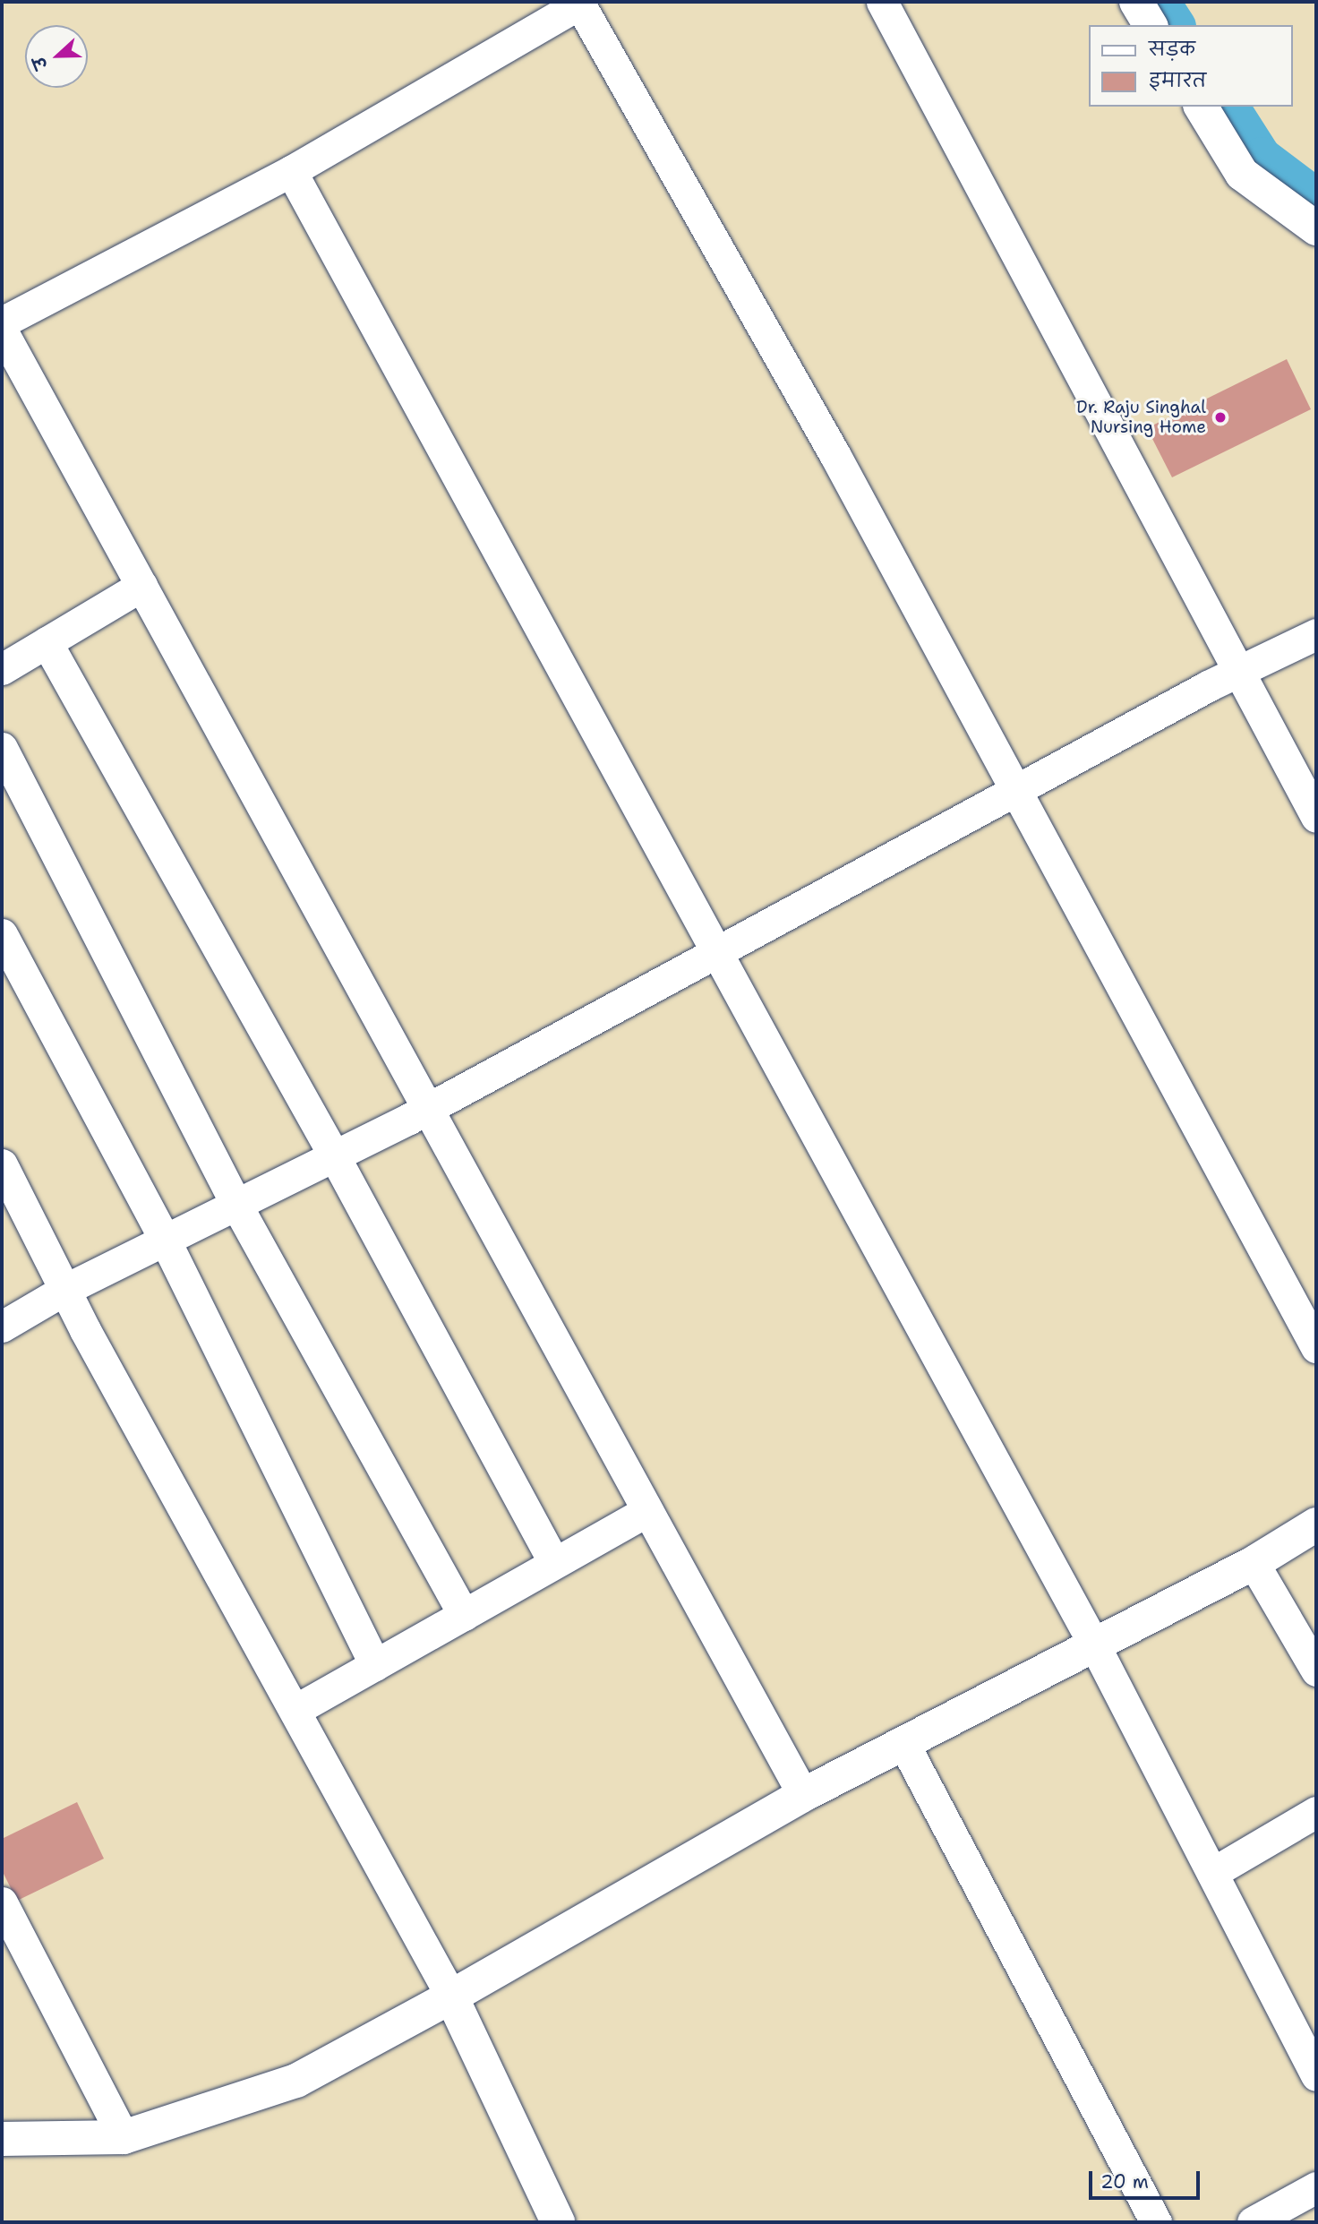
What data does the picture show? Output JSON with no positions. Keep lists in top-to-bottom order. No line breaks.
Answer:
{"places":["Dr. Raju Singhal Nursing Home"],"legend":["सड़क","इमारत"],"scale_bar":"20 m","north":"left"}
